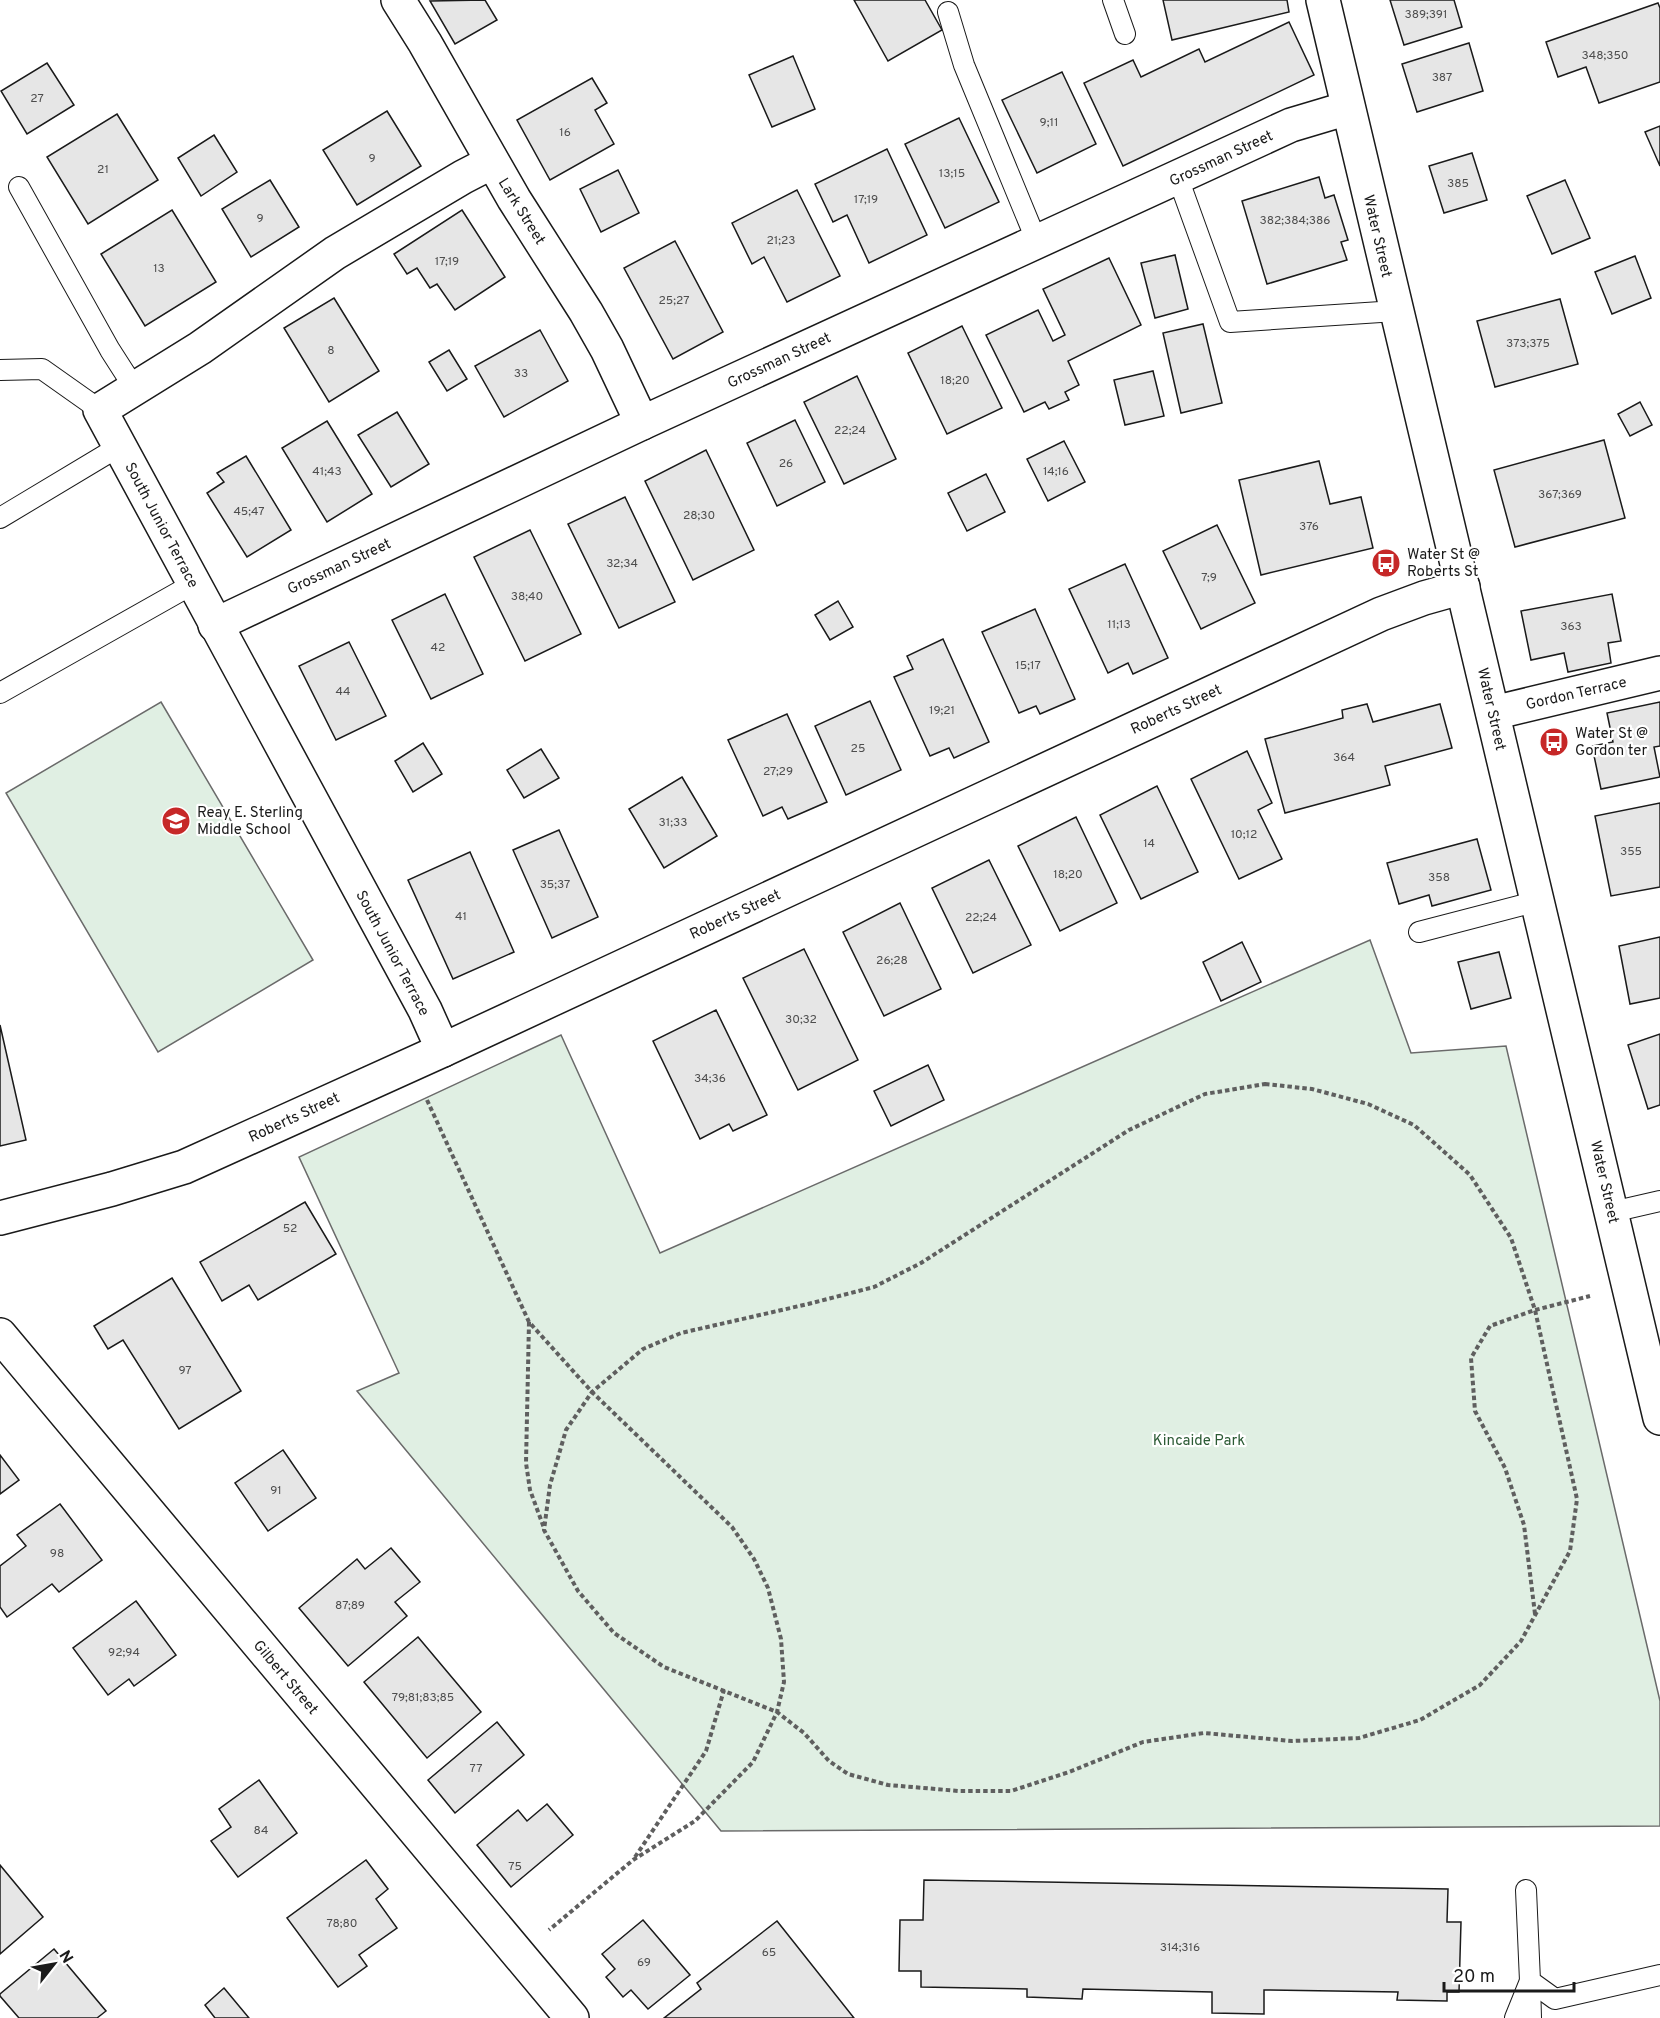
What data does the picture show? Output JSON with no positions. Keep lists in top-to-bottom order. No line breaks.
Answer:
{"streets":{"street":["Grossman Street","Lark Street","Water Street","South Junior Terrace","Gordon Terrace","Roberts Street","Gilbert Street"]},"crossings":[["Grossman Street","Lark Street"],["Grossman Street","Water Street"],["Grossman Street","South Junior Terrace"],["Water Street","Gordon Terrace"],["Water Street","Roberts Street"],["South Junior Terrace","Roberts Street"]],"parks":["Kincaide Park"],"places":{"bus stop":["Water St @ Roberts St","Water St @ Gordon ter"],"school or university":["Reay E. Sterling Middle School"]},"house_numbers":["389;391","348;350","387","27","9;11","16","9","21","13;15","385","17;19","9","382;384;386","21;23","17;19","13","25;27","373;375","8","33","18;20","22;24","26","41;43","14;16","367;369","45;47","28;30","376","32;34","7;9","38;40","11;13","363","42","15;17","44","19;21","25","364","27;29","31;33","10;12","14","355","18;20","358","35;37","41","22;24","26;28","30;32","34;36","52","97","91","98","87;89","92;94","79;81;83;85","77","84","75","78;80","314;316","65","69"],"scale_bar":"20 m","north":"top right"}
